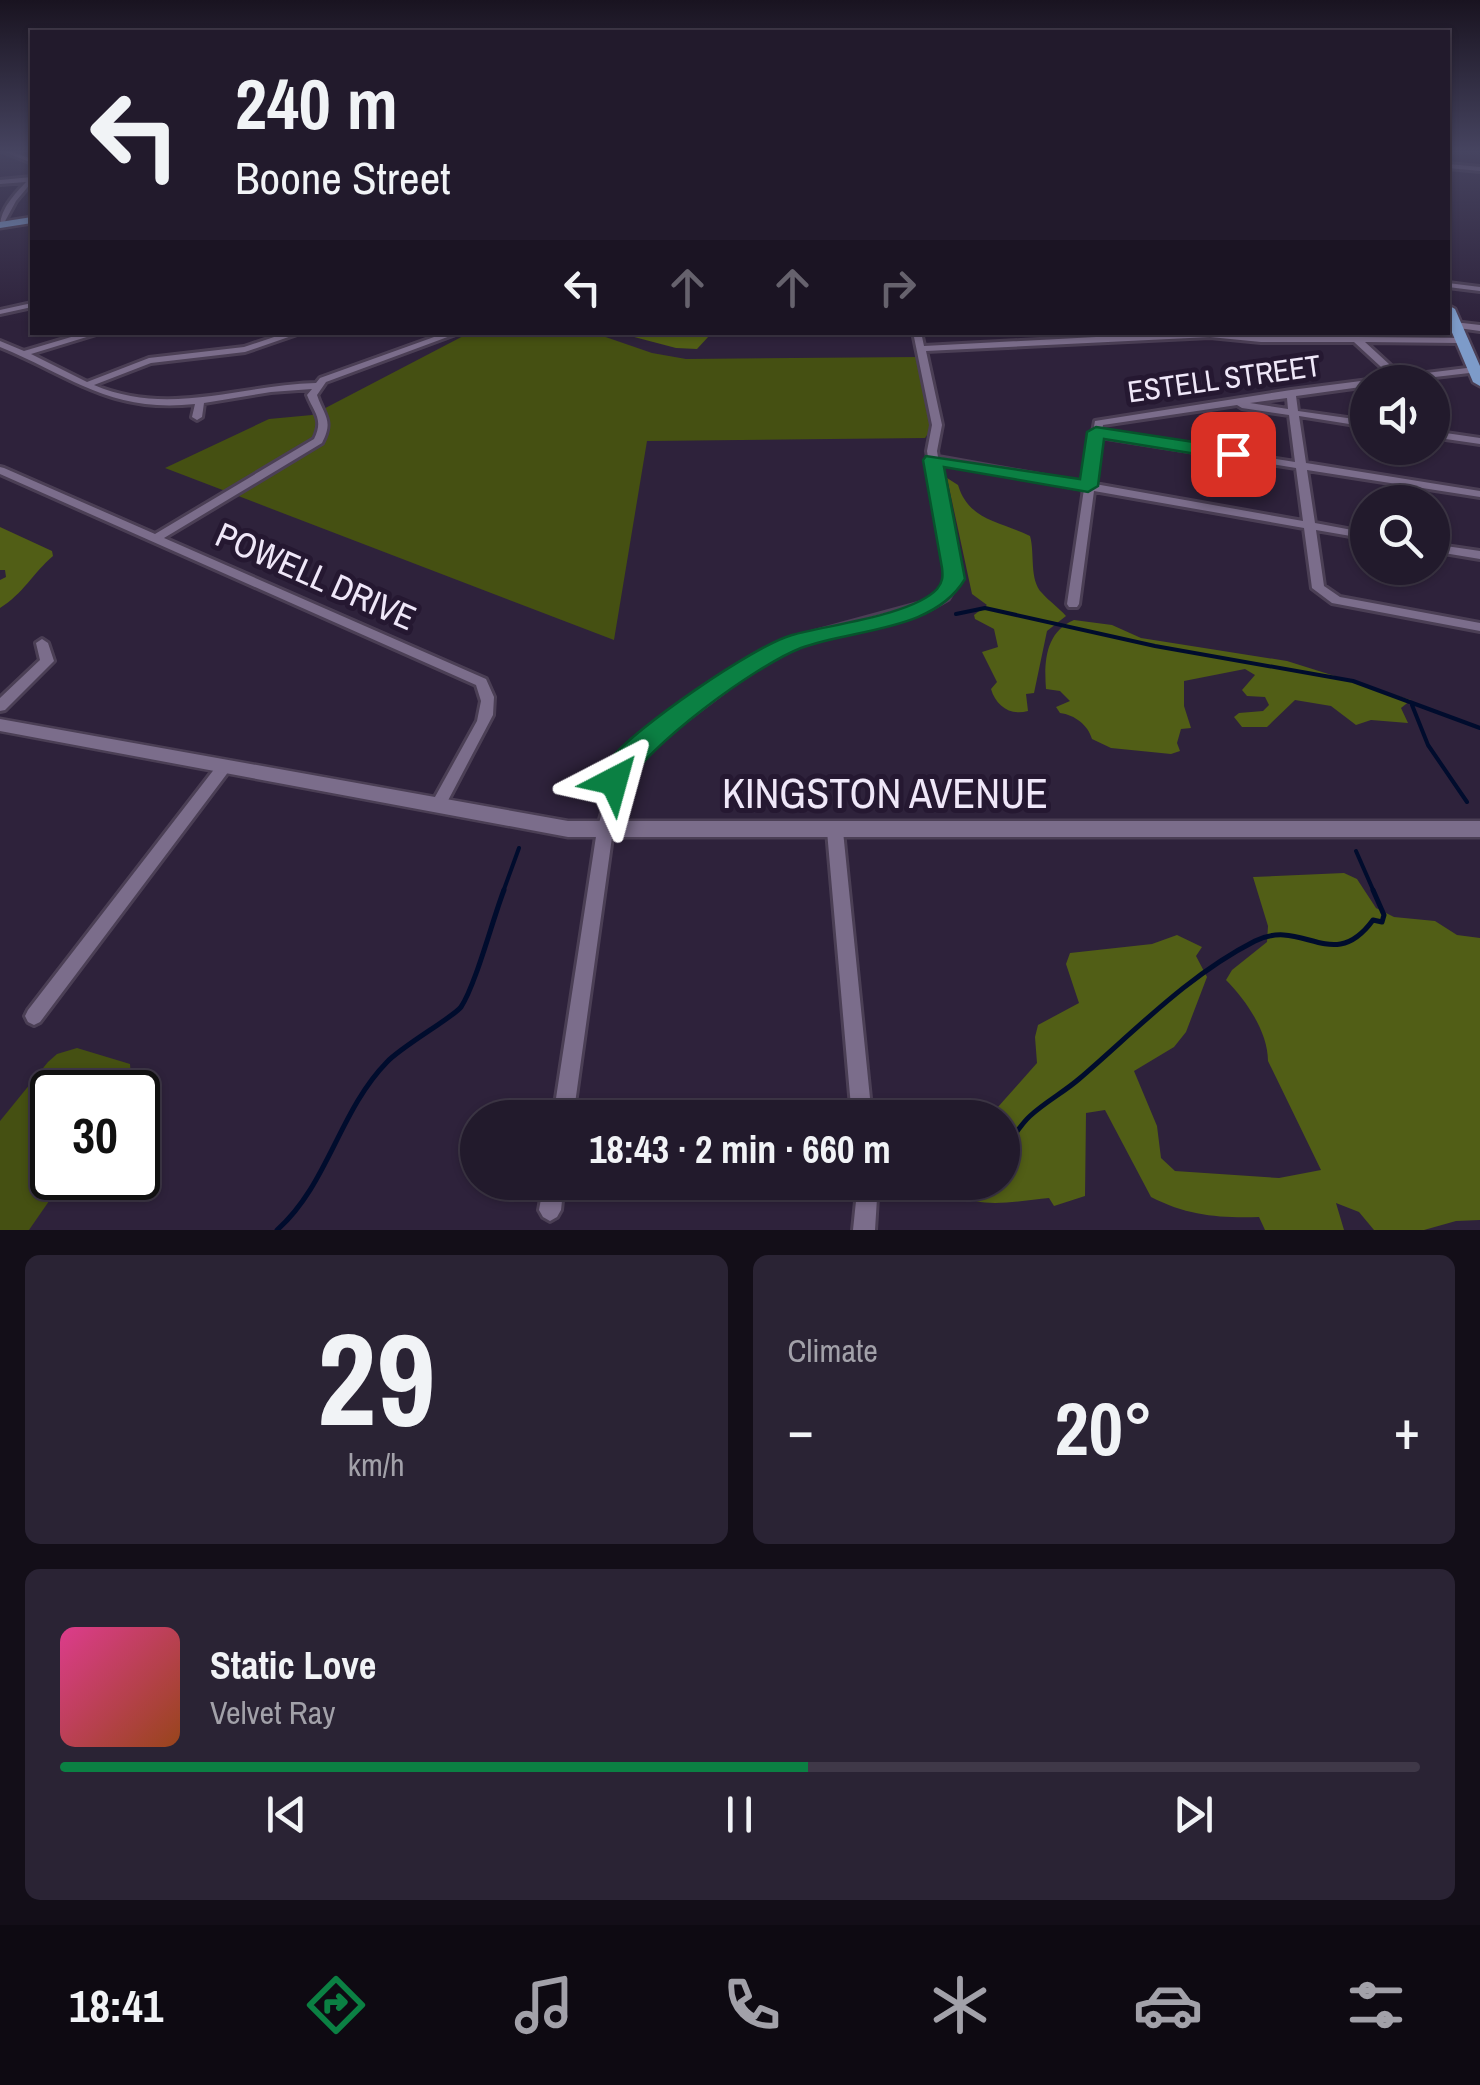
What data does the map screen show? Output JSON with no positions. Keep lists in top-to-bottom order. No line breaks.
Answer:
{"streets":{"street":["ESTELL STREET","POWELL DRIVE","KINGSTON AVENUE"]},"crossings":[["POWELL DRIVE","KINGSTON AVENUE"]],"page":{"turn":["240 m","Boone Street"],"limit":"30","trip":"18:43 · 2 min · 660 m","tile":[["29","km/h"],"Climate"],"heat":["−","20°","+"],"song":["Static Love","Velvet Ray"],"tabs":"18:41"}}
